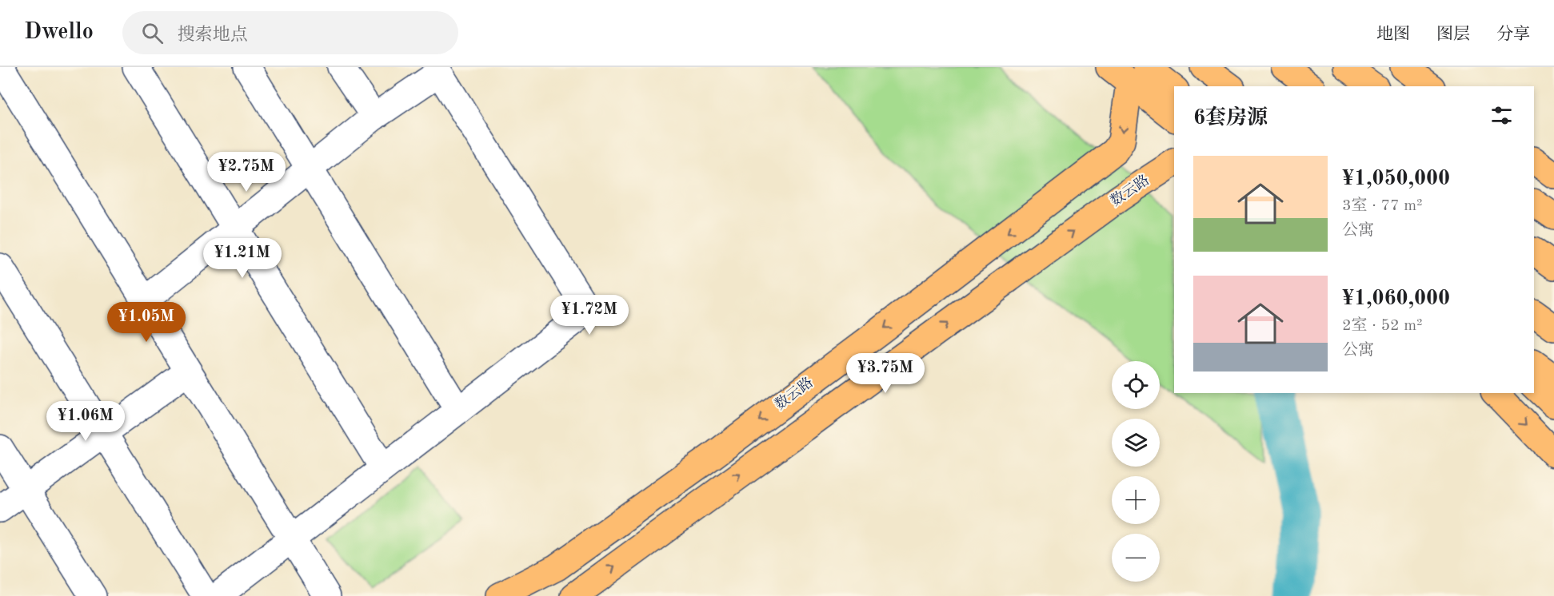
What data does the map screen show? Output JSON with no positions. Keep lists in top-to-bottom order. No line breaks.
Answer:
{"streets":{"main road":["数云路"]},"page":{"header":"Dwello","search":"搜索地点","nav":["地图","图层","分享"],"heading":"6套房源","list":[{"name":"¥1,050,000","note":"3室 · 77 m² · 公寓"},{"name":"¥1,060,000","note":"2室 · 52 m² · 公寓"}],"price":["¥2.75M","¥1.21M","¥1.72M","¥1.05M","¥3.75M","¥1.06M"],"map_buttons":["+","−"]}}
